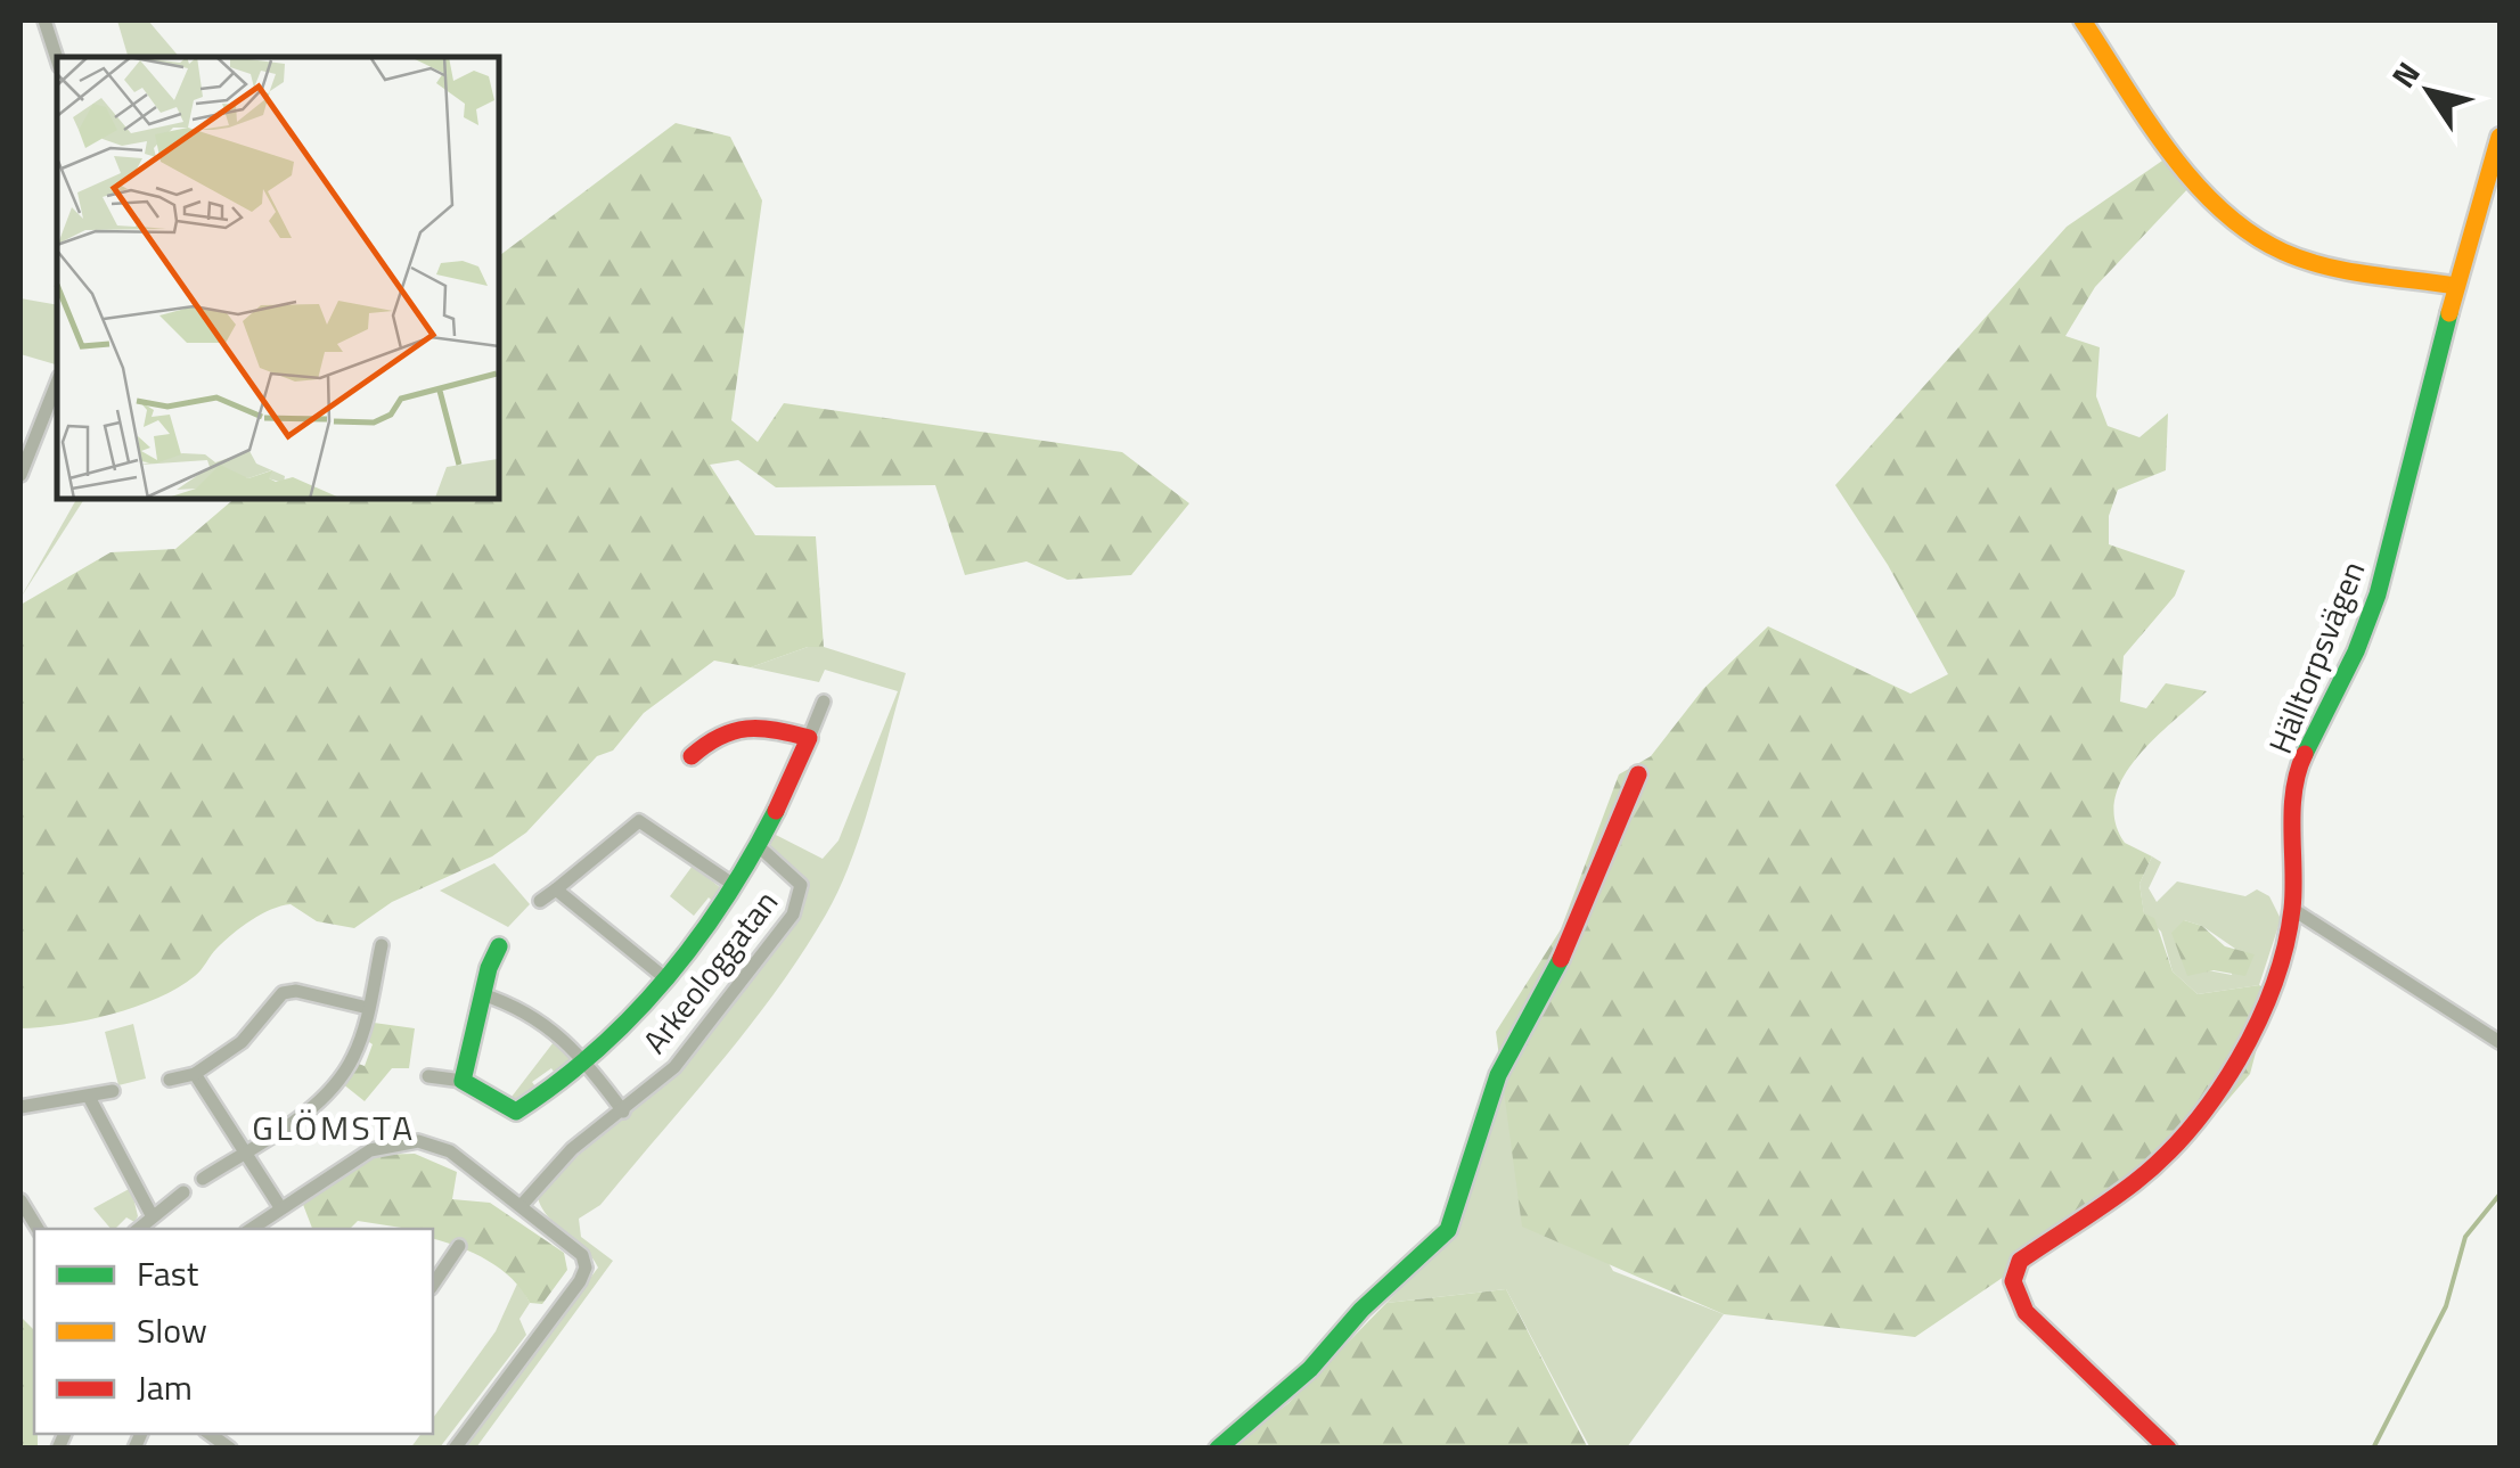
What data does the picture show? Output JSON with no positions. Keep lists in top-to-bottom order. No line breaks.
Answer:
{"streets":{"street":["Hälltorpsvägen","Arkeologgatan"]},"districts":["GLÖMSTA"],"legend":["Fast","Slow","Jam"],"north":"top left"}
